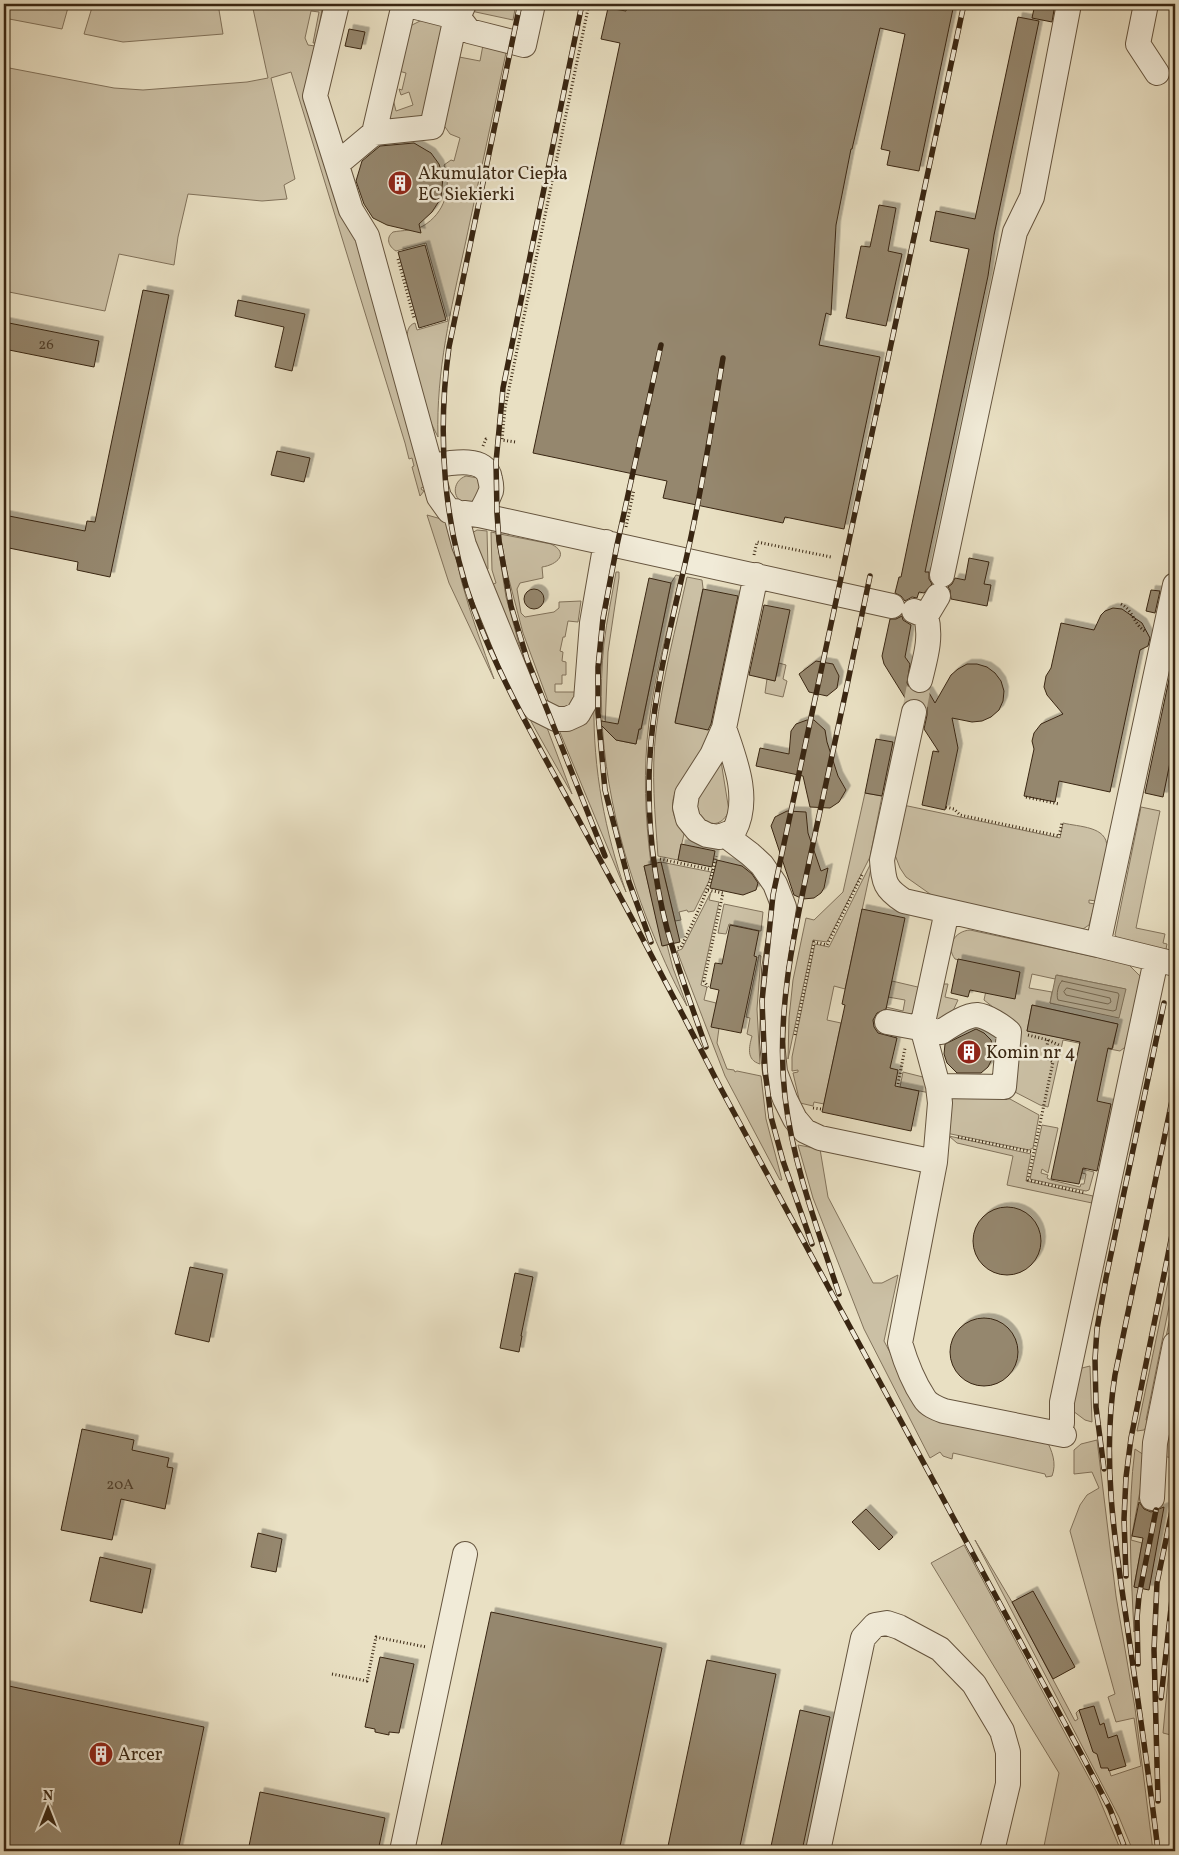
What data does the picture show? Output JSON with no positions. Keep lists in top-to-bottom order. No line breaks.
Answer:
{"places":{"building":["Akumulator Ciepła EC Siekierki","Komin nr 4","Arcer"]},"house_numbers":["26","20A"],"north":"top"}
